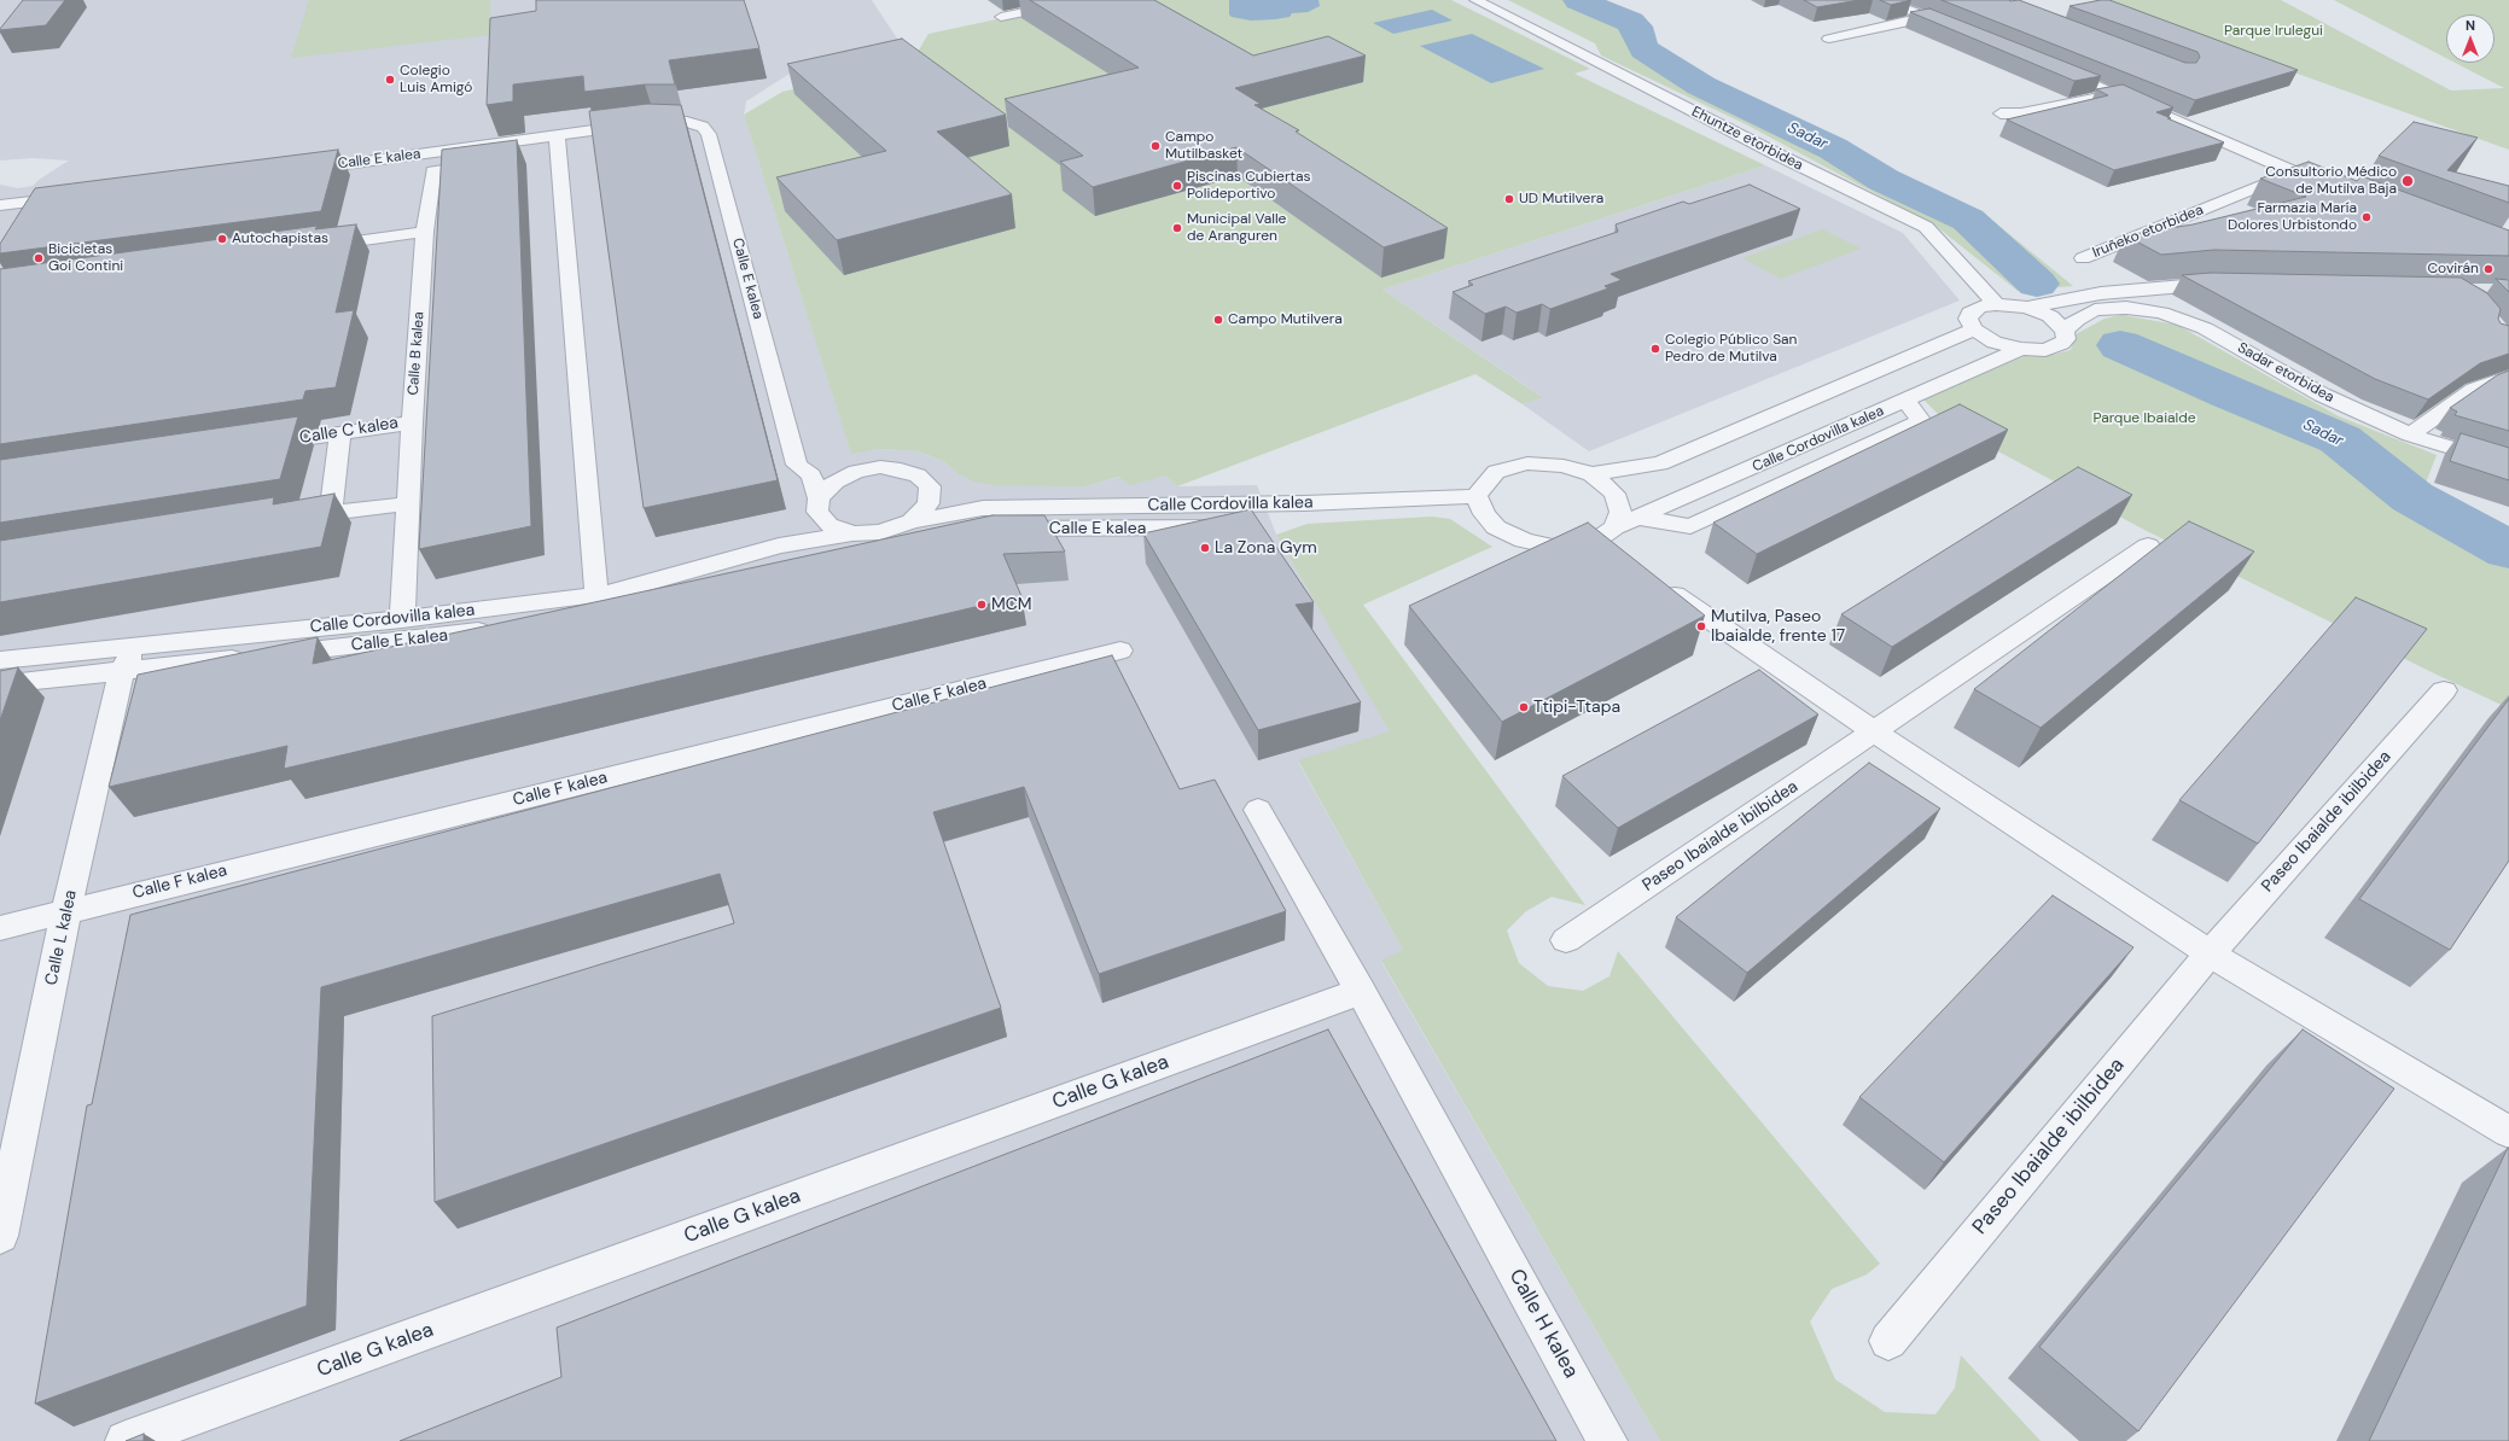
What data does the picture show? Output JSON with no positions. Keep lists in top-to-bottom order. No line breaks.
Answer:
{"streets":{"street":["Ehuntze etorbidea","Calle E kalea","Iruñeko etorbidea","Calle B kalea","Sadar etorbidea","Calle C kalea","Calle Cordovilla kalea","Calle F kalea","Paseo Ibaialde ibilbidea","Calle L kalea","Calle G kalea","Calle H kalea"]},"crossings":[["Calle E kalea","Calle Cordovilla kalea"],["Calle E kalea","Calle L kalea"],["Calle B kalea","Calle C kalea"],["Calle B kalea","Calle Cordovilla kalea"],["Sadar etorbidea","Calle Cordovilla kalea"],["Calle Cordovilla kalea","Calle L kalea"],["Calle F kalea","Calle L kalea"],["Calle G kalea","Calle H kalea"]],"water":["Sadar"],"parks":["Parque Irulegui","Parque Ibaialde"],"places":["Colegio Luis Amigó","Campo Mutilbasket","Consultorio Médico de Mutilva Baja","Piscinas Cubiertas Polideportivo","UD Mutilvera","Farmazia María Dolores Urbistondo","Municipal Valle de Aranguren","Autochapistas","Bicicletas Goi Contini","Covirán","Campo Mutilvera","Colegio Público San Pedro de Mutilva","La Zona Gym","MCM","Mutilva, Paseo Ibaialde, frente 17","Ttipi-Ttapa"],"north":"top"}
